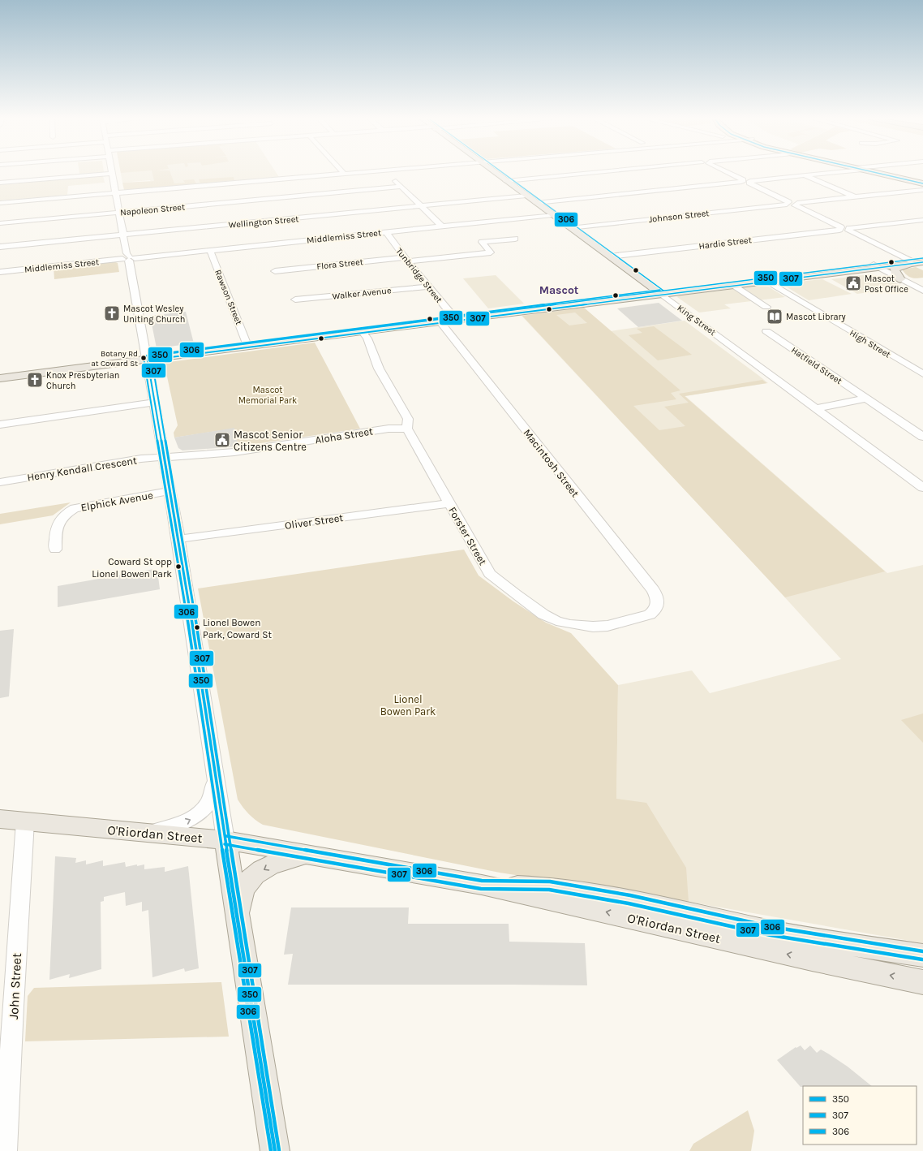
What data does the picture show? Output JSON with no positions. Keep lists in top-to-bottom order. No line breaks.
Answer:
{"streets":{"main road":["King Street","O'Riordan Street"],"street":["Napoleon Street","Johnson Street","Wellington Street","Middlemiss Street","Hardie Street","Flora Street","Tunbridge Street","Walker Avenue","Rawson Street","High Street","Hatfield Street","Aloha Street","Macintosh Street","Henry Kendall Crescent","Elphick Avenue","Oliver Street","Forster Street","John Street"]},"crossings":[["Johnson Street","King Street"],["Wellington Street","King Street"],["Middlemiss Street","Tunbridge Street"],["Middlemiss Street","Rawson Street"],["Middlemiss Street","King Street"],["Hardie Street","King Street"],["Flora Street","Tunbridge Street"],["Tunbridge Street","Walker Avenue"],["Aloha Street","Henry Kendall Crescent"],["Aloha Street","Forster Street"],["Macintosh Street","Forster Street"],["Oliver Street","Forster Street"],["O'Riordan Street","John Street"]],"districts":["Mascot"],"parks":["Mascot Memorial Park","Lionel Bowen Park"],"places":{"public building":["Mascot Post Office","Mascot Senior Citizens Centre"],"church":["Mascot Wesley Uniting Church","Knox Presbyterian Church"],"library":["Mascot Library"],"other":["Botany Rd at Coward St","Coward St opp Lionel Bowen Park","Lionel Bowen Park, Coward St"]},"lines":["transit line 350","transit line 306","transit line 307"],"legend":["350","307","306"]}
